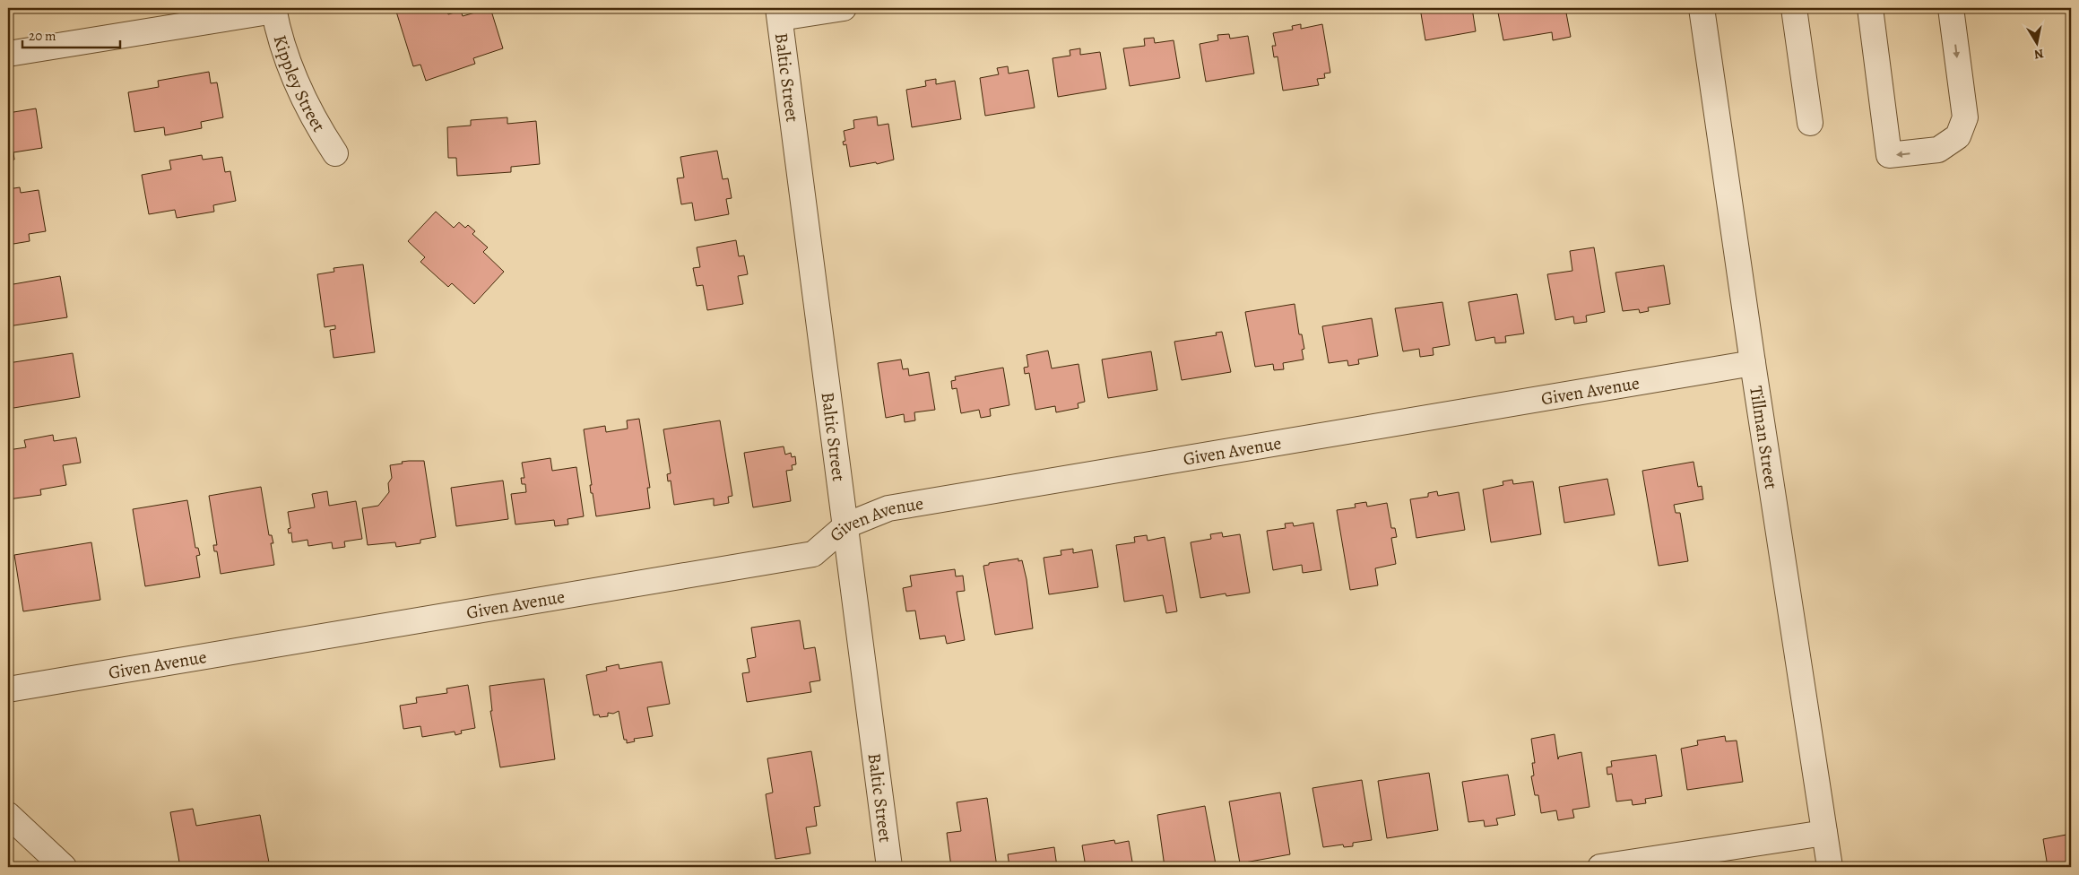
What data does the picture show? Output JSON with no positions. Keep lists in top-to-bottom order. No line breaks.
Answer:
{"streets":{"street":["Baltic Street","Kippley Street","Given Avenue","Tillman Street"]},"crossings":[["Baltic Street","Given Avenue"],["Given Avenue","Tillman Street"]],"scale_bar":"20 m","north":"bottom"}
